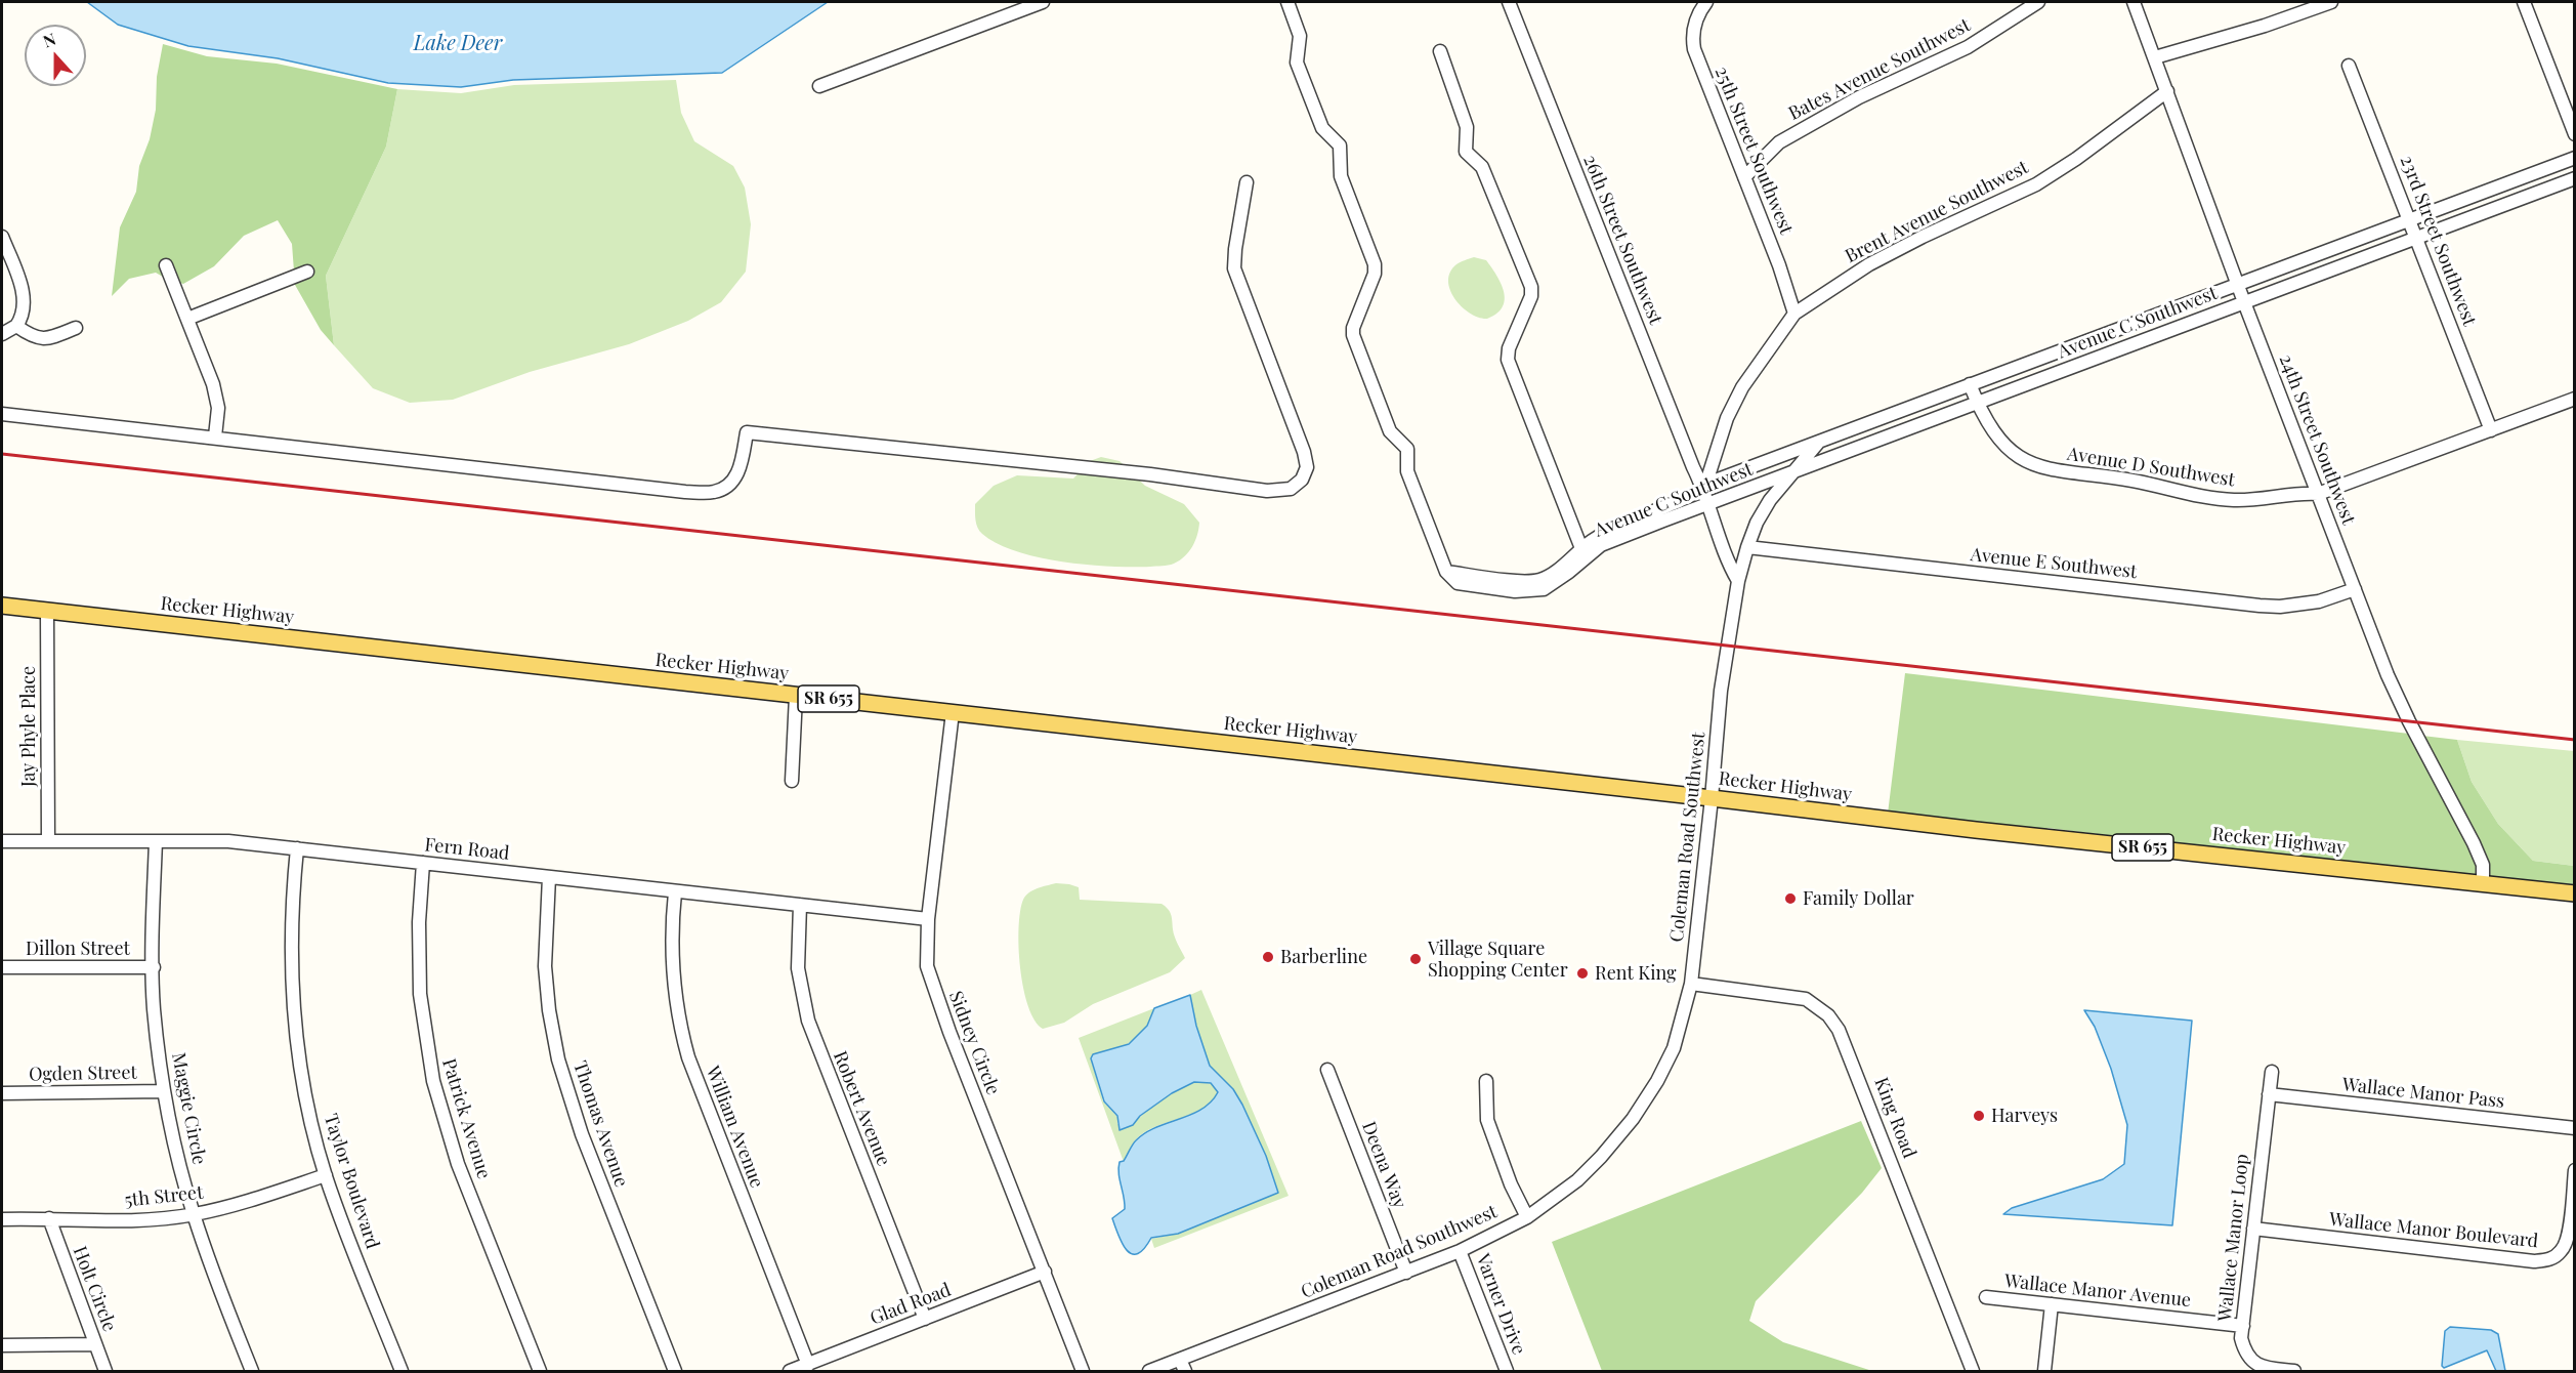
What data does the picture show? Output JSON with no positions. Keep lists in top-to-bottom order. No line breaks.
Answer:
{"streets":{"main road":["Recker Highway","SR 655"],"street":["Bates Avenue Southwest","25th Street Southwest","Brent Avenue Southwest","26th Street Southwest","23rd Street Southwest","Avenue C Southwest","24th Street Southwest","Avenue D Southwest","Avenue E Southwest","Jay Phyle Place","Coleman Road Southwest","Fern Road","Dillon Street","Sidney Circle","Ogden Street","Wallace Manor Pass","Maggie Circle","Robert Avenue","King Road","Patrick Avenue","Thomas Avenue","William Avenue","Deena Way","Taylor Boulevard","5th Street","Wallace Manor Boulevard","Wallace Manor Loop","Holt Circle","Wallace Manor Avenue","Glad Road","Varner Drive"]},"crossings":[["Bates Avenue Southwest","25th Street Southwest"],["25th Street Southwest","Brent Avenue Southwest"],["Brent Avenue Southwest","26th Street Southwest"],["Brent Avenue Southwest","Avenue C Southwest"],["Brent Avenue Southwest","24th Street Southwest"],["26th Street Southwest","Avenue C Southwest"],["23rd Street Southwest","Avenue C Southwest"],["23rd Street Southwest","Avenue D Southwest"],["Avenue C Southwest","24th Street Southwest"],["Avenue C Southwest","Avenue D Southwest"],["Avenue C Southwest","Coleman Road Southwest"],["24th Street Southwest","Avenue D Southwest"],["24th Street Southwest","Avenue E Southwest"],["24th Street Southwest","Recker Highway"],["Avenue E Southwest","Coleman Road Southwest"],["Recker Highway","Jay Phyle Place"],["Recker Highway","Coleman Road Southwest"],["Recker Highway","Sidney Circle"],["Jay Phyle Place","Fern Road"],["Coleman Road Southwest","King Road"],["Coleman Road Southwest","Deena Way"],["Coleman Road Southwest","Varner Drive"],["Fern Road","Sidney Circle"],["Fern Road","Maggie Circle"],["Fern Road","Robert Avenue"],["Fern Road","Patrick Avenue"],["Fern Road","Thomas Avenue"],["Fern Road","William Avenue"],["Fern Road","Taylor Boulevard"],["Dillon Street","Maggie Circle"],["Sidney Circle","Glad Road"],["Ogden Street","Maggie Circle"],["Wallace Manor Pass","Wallace Manor Loop"],["Maggie Circle","5th Street"],["Robert Avenue","Glad Road"],["William Avenue","Glad Road"],["Taylor Boulevard","5th Street"],["5th Street","Holt Circle"],["Wallace Manor Boulevard","Wallace Manor Loop"],["Wallace Manor Loop","Wallace Manor Avenue"]],"water":["Lake Deer"],"places":["Family Dollar","Barberline","Village Square Shopping Center","Rent King","Harveys"],"north":"top"}
